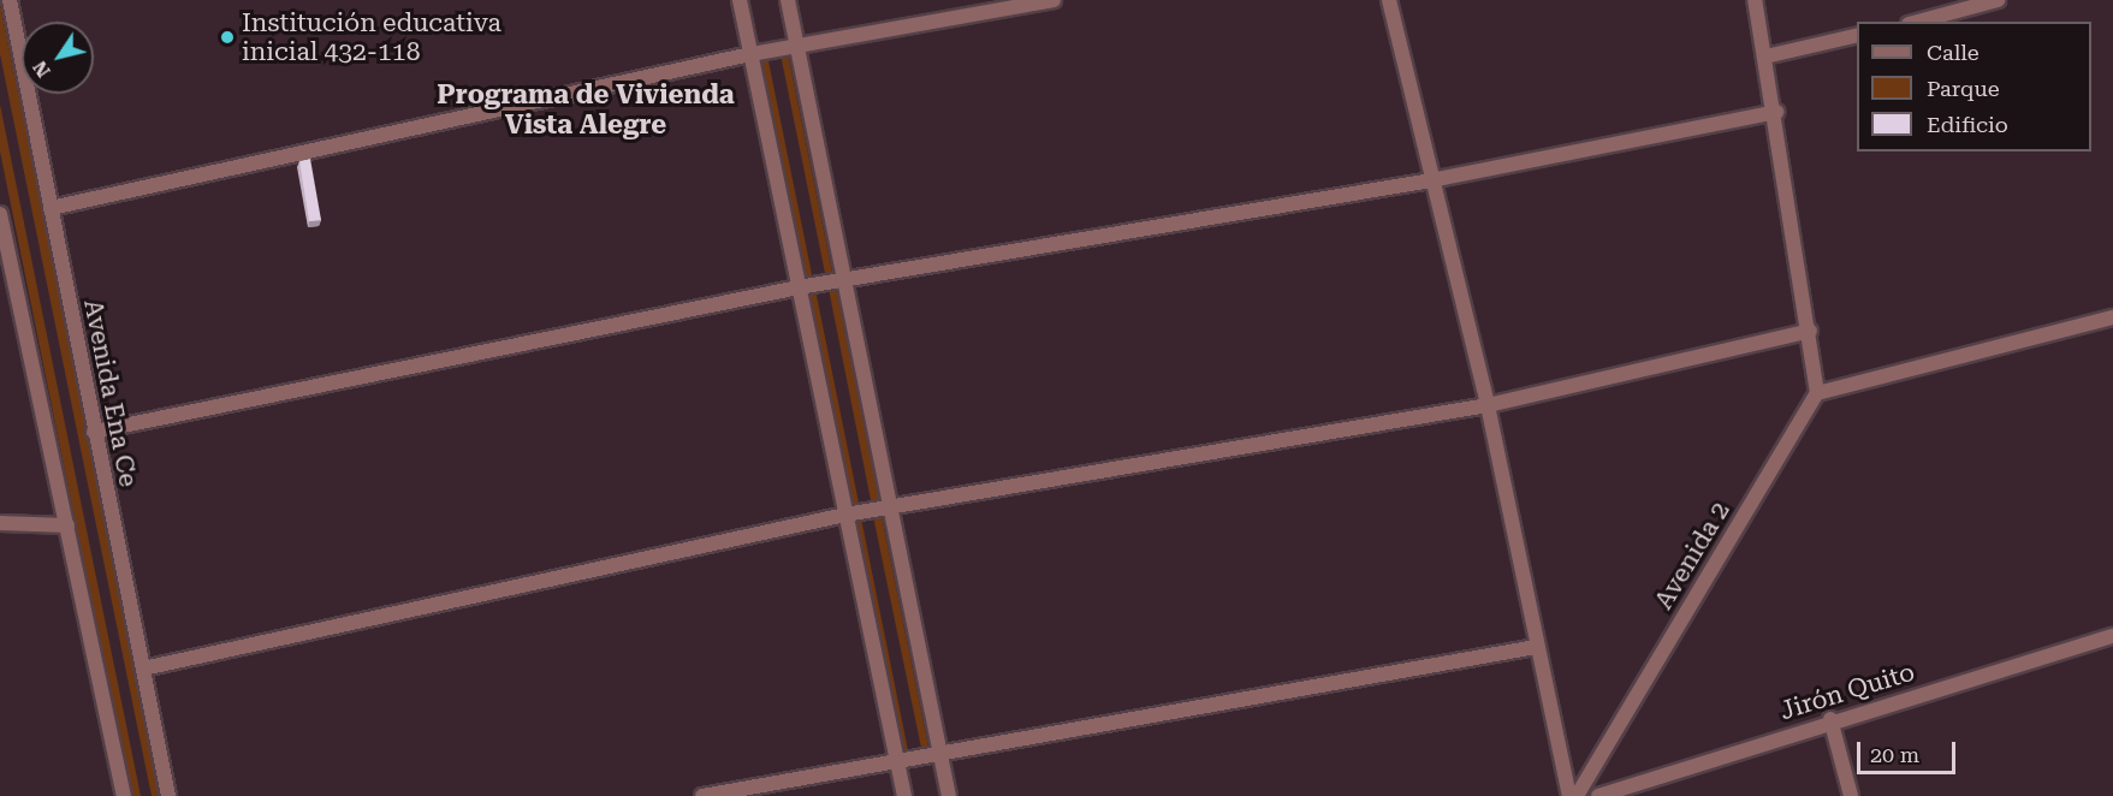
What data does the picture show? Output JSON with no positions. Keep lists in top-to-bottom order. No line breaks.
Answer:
{"streets":{"street":["Avenida Ena Ce","Avenida 2","Jirón Quito"]},"districts":["Programa de Vivienda Vista Alegre"],"places":["Institución educativa inicial 432-118"],"legend":["Calle","Parque","Edificio"],"scale_bar":"20 m","north":"bottom left"}
